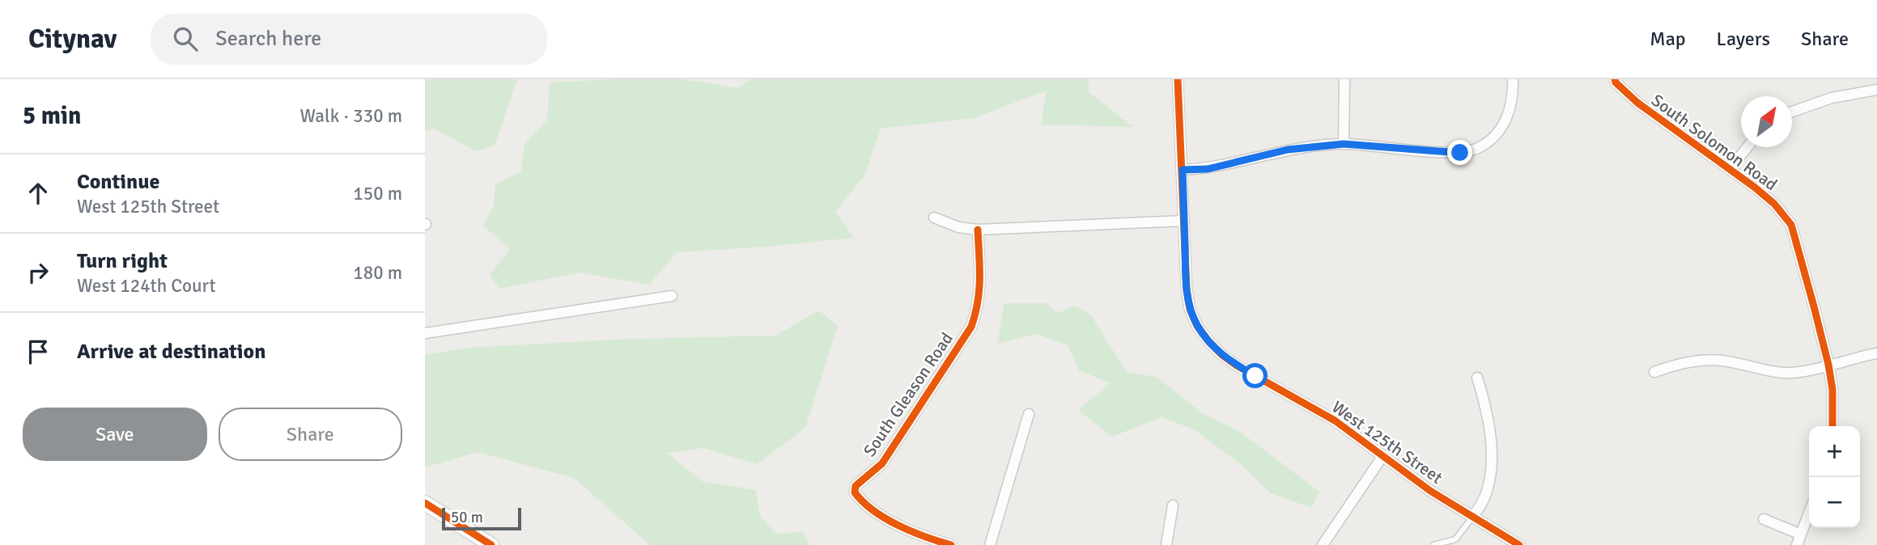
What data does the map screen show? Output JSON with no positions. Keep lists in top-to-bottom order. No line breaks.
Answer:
{"streets":{"street":["South Solomon Road","South Gleason Road","West 125th Street"]},"scale_bar":"50 m","north":"top right","page":{"header":"Citynav","search":"Search here","nav":["Map","Layers","Share"],"heading":["5 min","Walk · 330 m"],"list":[["Continue","West 125th Street","150 m"],["Turn right","West 124th Court","180 m"],"Arrive at destination"],"buttons":["Save","Share"],"map_buttons":["+","−"],"scale":"50 m"}}
